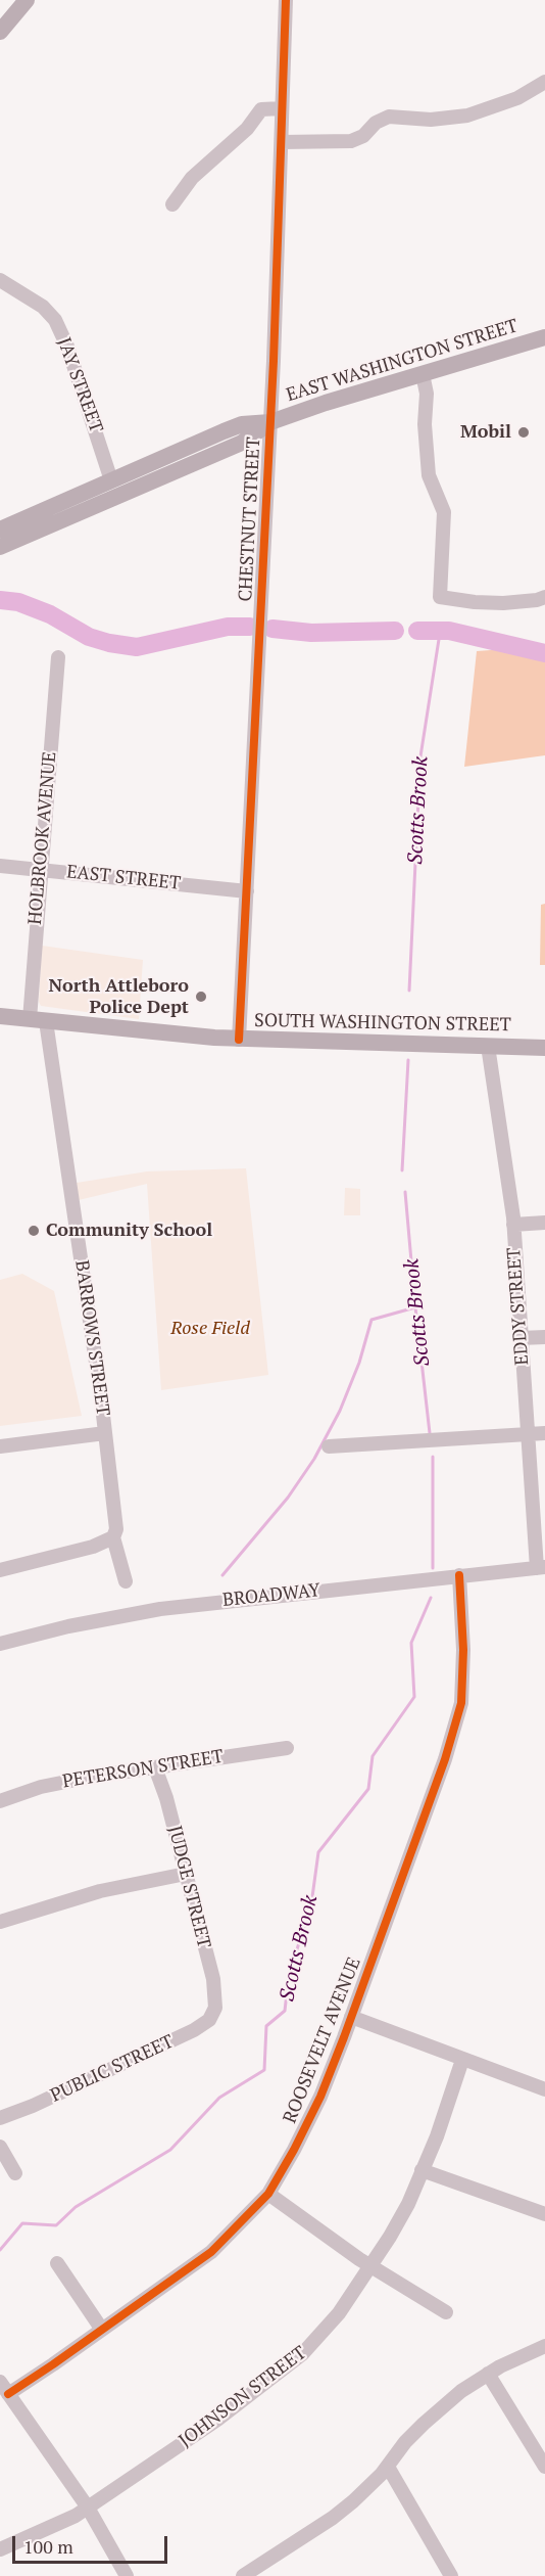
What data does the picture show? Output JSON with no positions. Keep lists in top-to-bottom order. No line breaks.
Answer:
{"streets":{"main road":["EAST WASHINGTON STREET","SOUTH WASHINGTON STREET"],"street":["JAY STREET","CHESTNUT STREET","HOLBROOK AVENUE","EAST STREET","EDDY STREET","BARROWS STREET","BROADWAY","PETERSON STREET","JUDGE STREET","ROOSEVELT AVENUE","PUBLIC STREET","JOHNSON STREET"]},"crossings":[["EAST WASHINGTON STREET","JAY STREET"],["EAST WASHINGTON STREET","CHESTNUT STREET"],["CHESTNUT STREET","EAST STREET"],["CHESTNUT STREET","SOUTH WASHINGTON STREET"],["HOLBROOK AVENUE","EAST STREET"],["HOLBROOK AVENUE","SOUTH WASHINGTON STREET"],["HOLBROOK AVENUE","BARROWS STREET"],["SOUTH WASHINGTON STREET","EDDY STREET"],["SOUTH WASHINGTON STREET","BARROWS STREET"],["EDDY STREET","BROADWAY"],["BROADWAY","ROOSEVELT AVENUE"],["PETERSON STREET","JUDGE STREET"],["JUDGE STREET","PUBLIC STREET"]],"water":["Scotts Brook"],"parks":["Rose Field"],"places":["Mobil","North Attleboro Police Dept","Community School"],"scale_bar":"100 m"}
